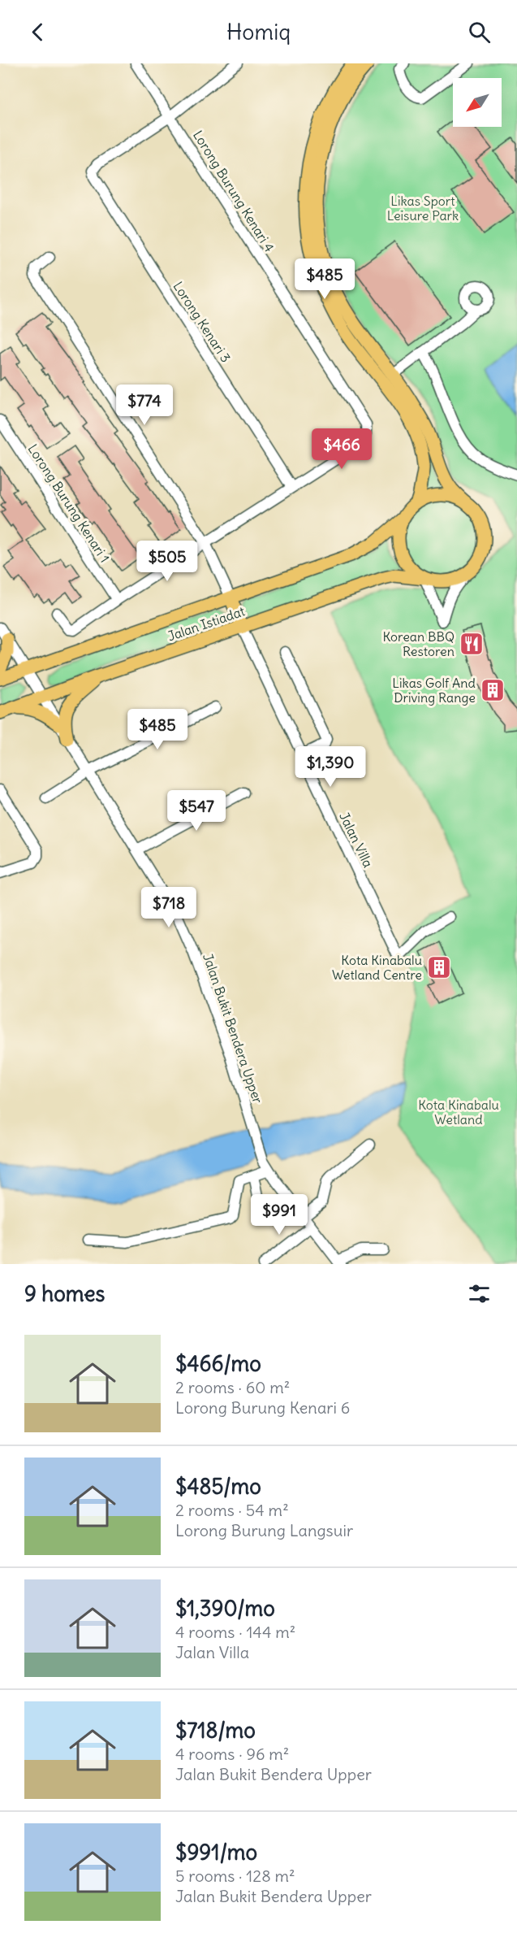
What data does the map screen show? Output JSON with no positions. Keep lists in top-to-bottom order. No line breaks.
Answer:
{"streets":{"main road":["Jalan Istiadat"],"street":["Lorong Burung Kenari 4","Lorong Kenari 3","Lorong Burung Kenari 1","Jalan Villa","Jalan Bukit Bendera Upper"]},"crossings":[["Lorong Burung Kenari 4","Lorong Kenari 3"],["Jalan Istiadat","Jalan Villa"],["Jalan Istiadat","Jalan Bukit Bendera Upper"]],"parks":["Likas Sport Leisure Park","Kota Kinabalu Wetland"],"places":{"restaurant":["Korean BBQ Restoren"],"building":["Likas Golf And Driving Range","Kota Kinabalu Wetland Centre"]},"north":"bottom left","page":{"header":"Homiq","price":["$485","$774","$466","$505","$485","$1,390","$547","$718","$991"],"heading":"9 homes","list":[{"name":"$466/mo","note":"2 rooms · 60 m² · Lorong Burung Kenari 6"},{"name":"$485/mo","note":"2 rooms · 54 m² · Lorong Burung Langsuir"},{"name":"$1,390/mo","note":"4 rooms · 144 m² · Jalan Villa"},{"name":"$718/mo","note":"4 rooms · 96 m² · Jalan Bukit Bendera Upper"},{"name":"$991/mo","note":"5 rooms · 128 m² · Jalan Bukit Bendera Upper"}]}}
